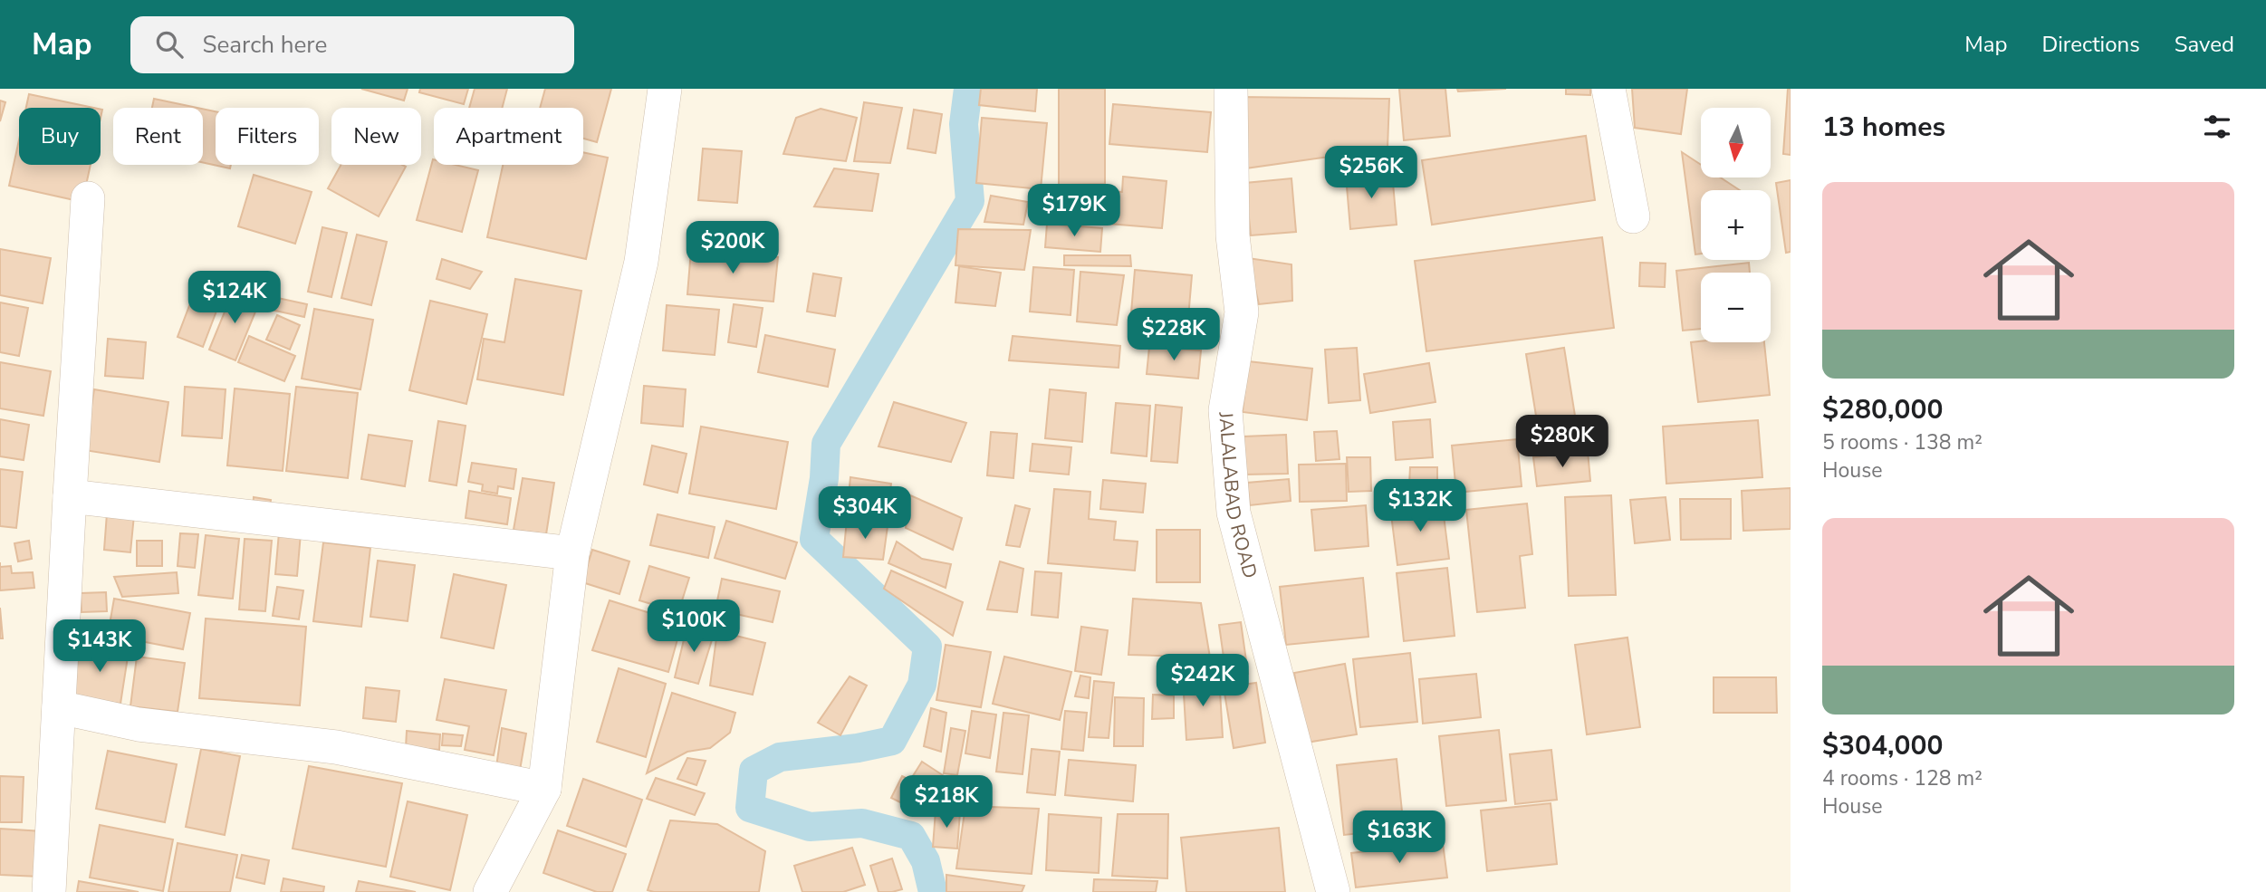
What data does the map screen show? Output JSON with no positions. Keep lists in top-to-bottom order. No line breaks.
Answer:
{"streets":{"street":["JALALABAD ROAD"]},"north":"bottom","page":{"header":"Map","search":"Search here","nav":["Map","Directions","Saved"],"heading":"13 homes","map_buttons":["+","−"],"chip":["Buy","Rent","Filters","New","Apartment"],"price":["$256K","$179K","$200K","$124K","$228K","$280K","$132K","$304K","$100K","$143K","$242K","$218K","$163K"],"list":[{"name":"$280,000","note":"5 rooms · 138 m² · House"},{"name":"$304,000","note":"4 rooms · 128 m² · House"}]}}
